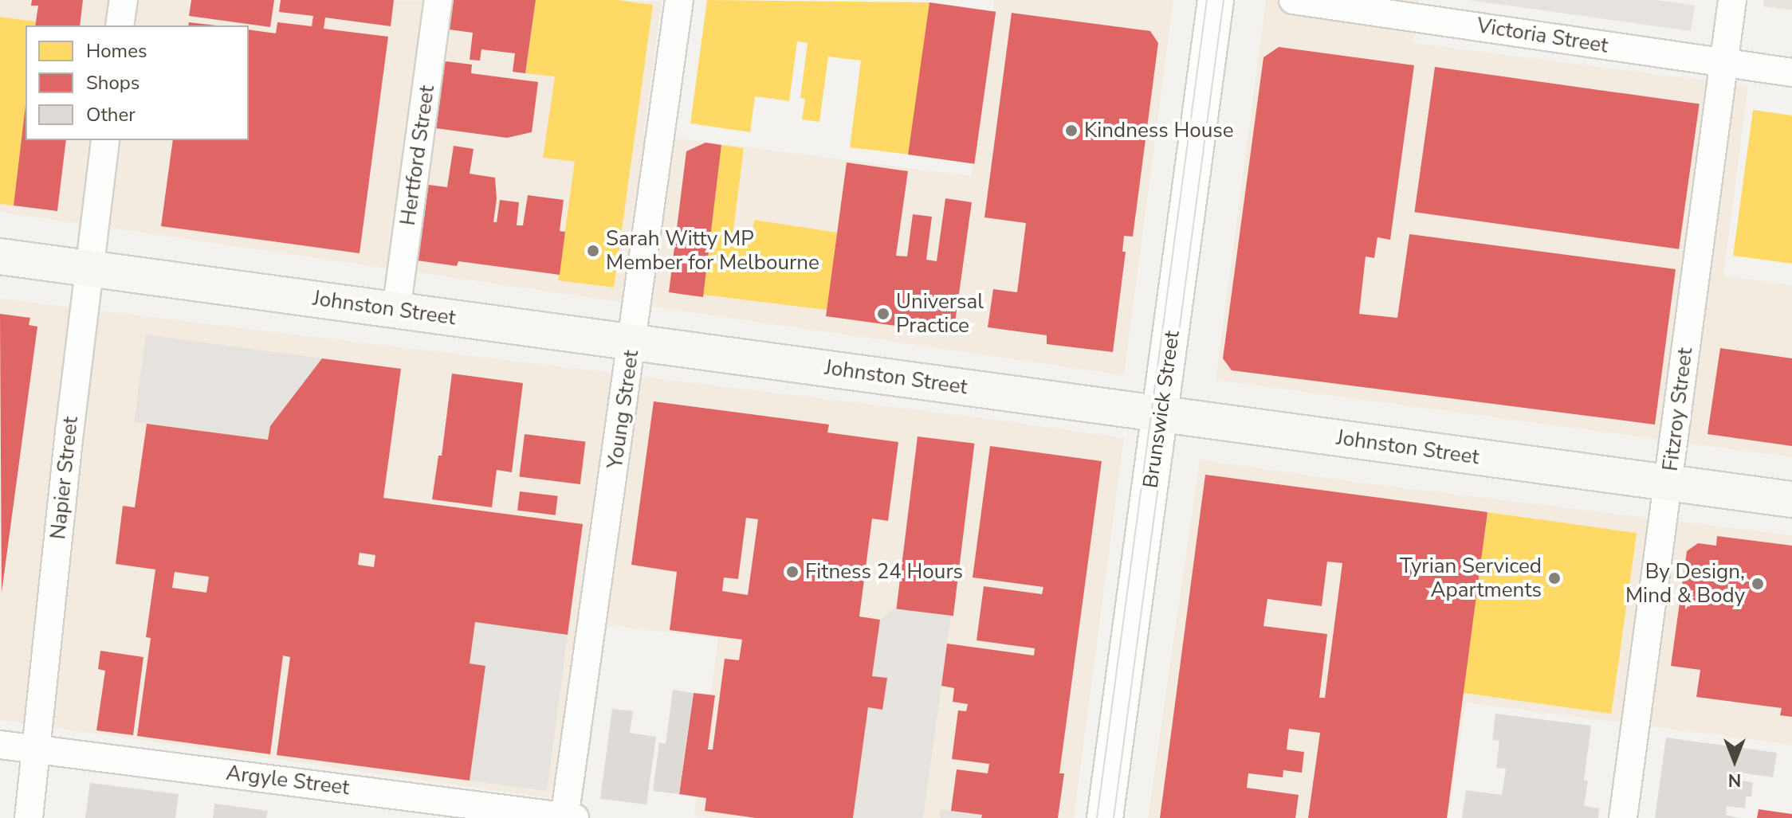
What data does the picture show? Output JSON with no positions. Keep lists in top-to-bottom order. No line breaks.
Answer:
{"streets":{"main road":["Johnston Street"],"street":["Victoria Street","Hertford Street","Young Street","Brunswick Street","Fitzroy Street","Napier Street","Argyle Street"]},"crossings":[["Victoria Street","Fitzroy Street"],["Hertford Street","Johnston Street"],["Johnston Street","Young Street"],["Johnston Street","Brunswick Street"],["Johnston Street","Fitzroy Street"],["Johnston Street","Napier Street"],["Young Street","Argyle Street"],["Napier Street","Argyle Street"]],"places":["Kindness House","Sarah Witty MP Member for Melbourne","Universal Practice","Fitness 24 Hours","Tyrian Serviced Apartments","By Design, Mind & Body"],"legend":["Homes","Shops","Other"],"north":"bottom"}
